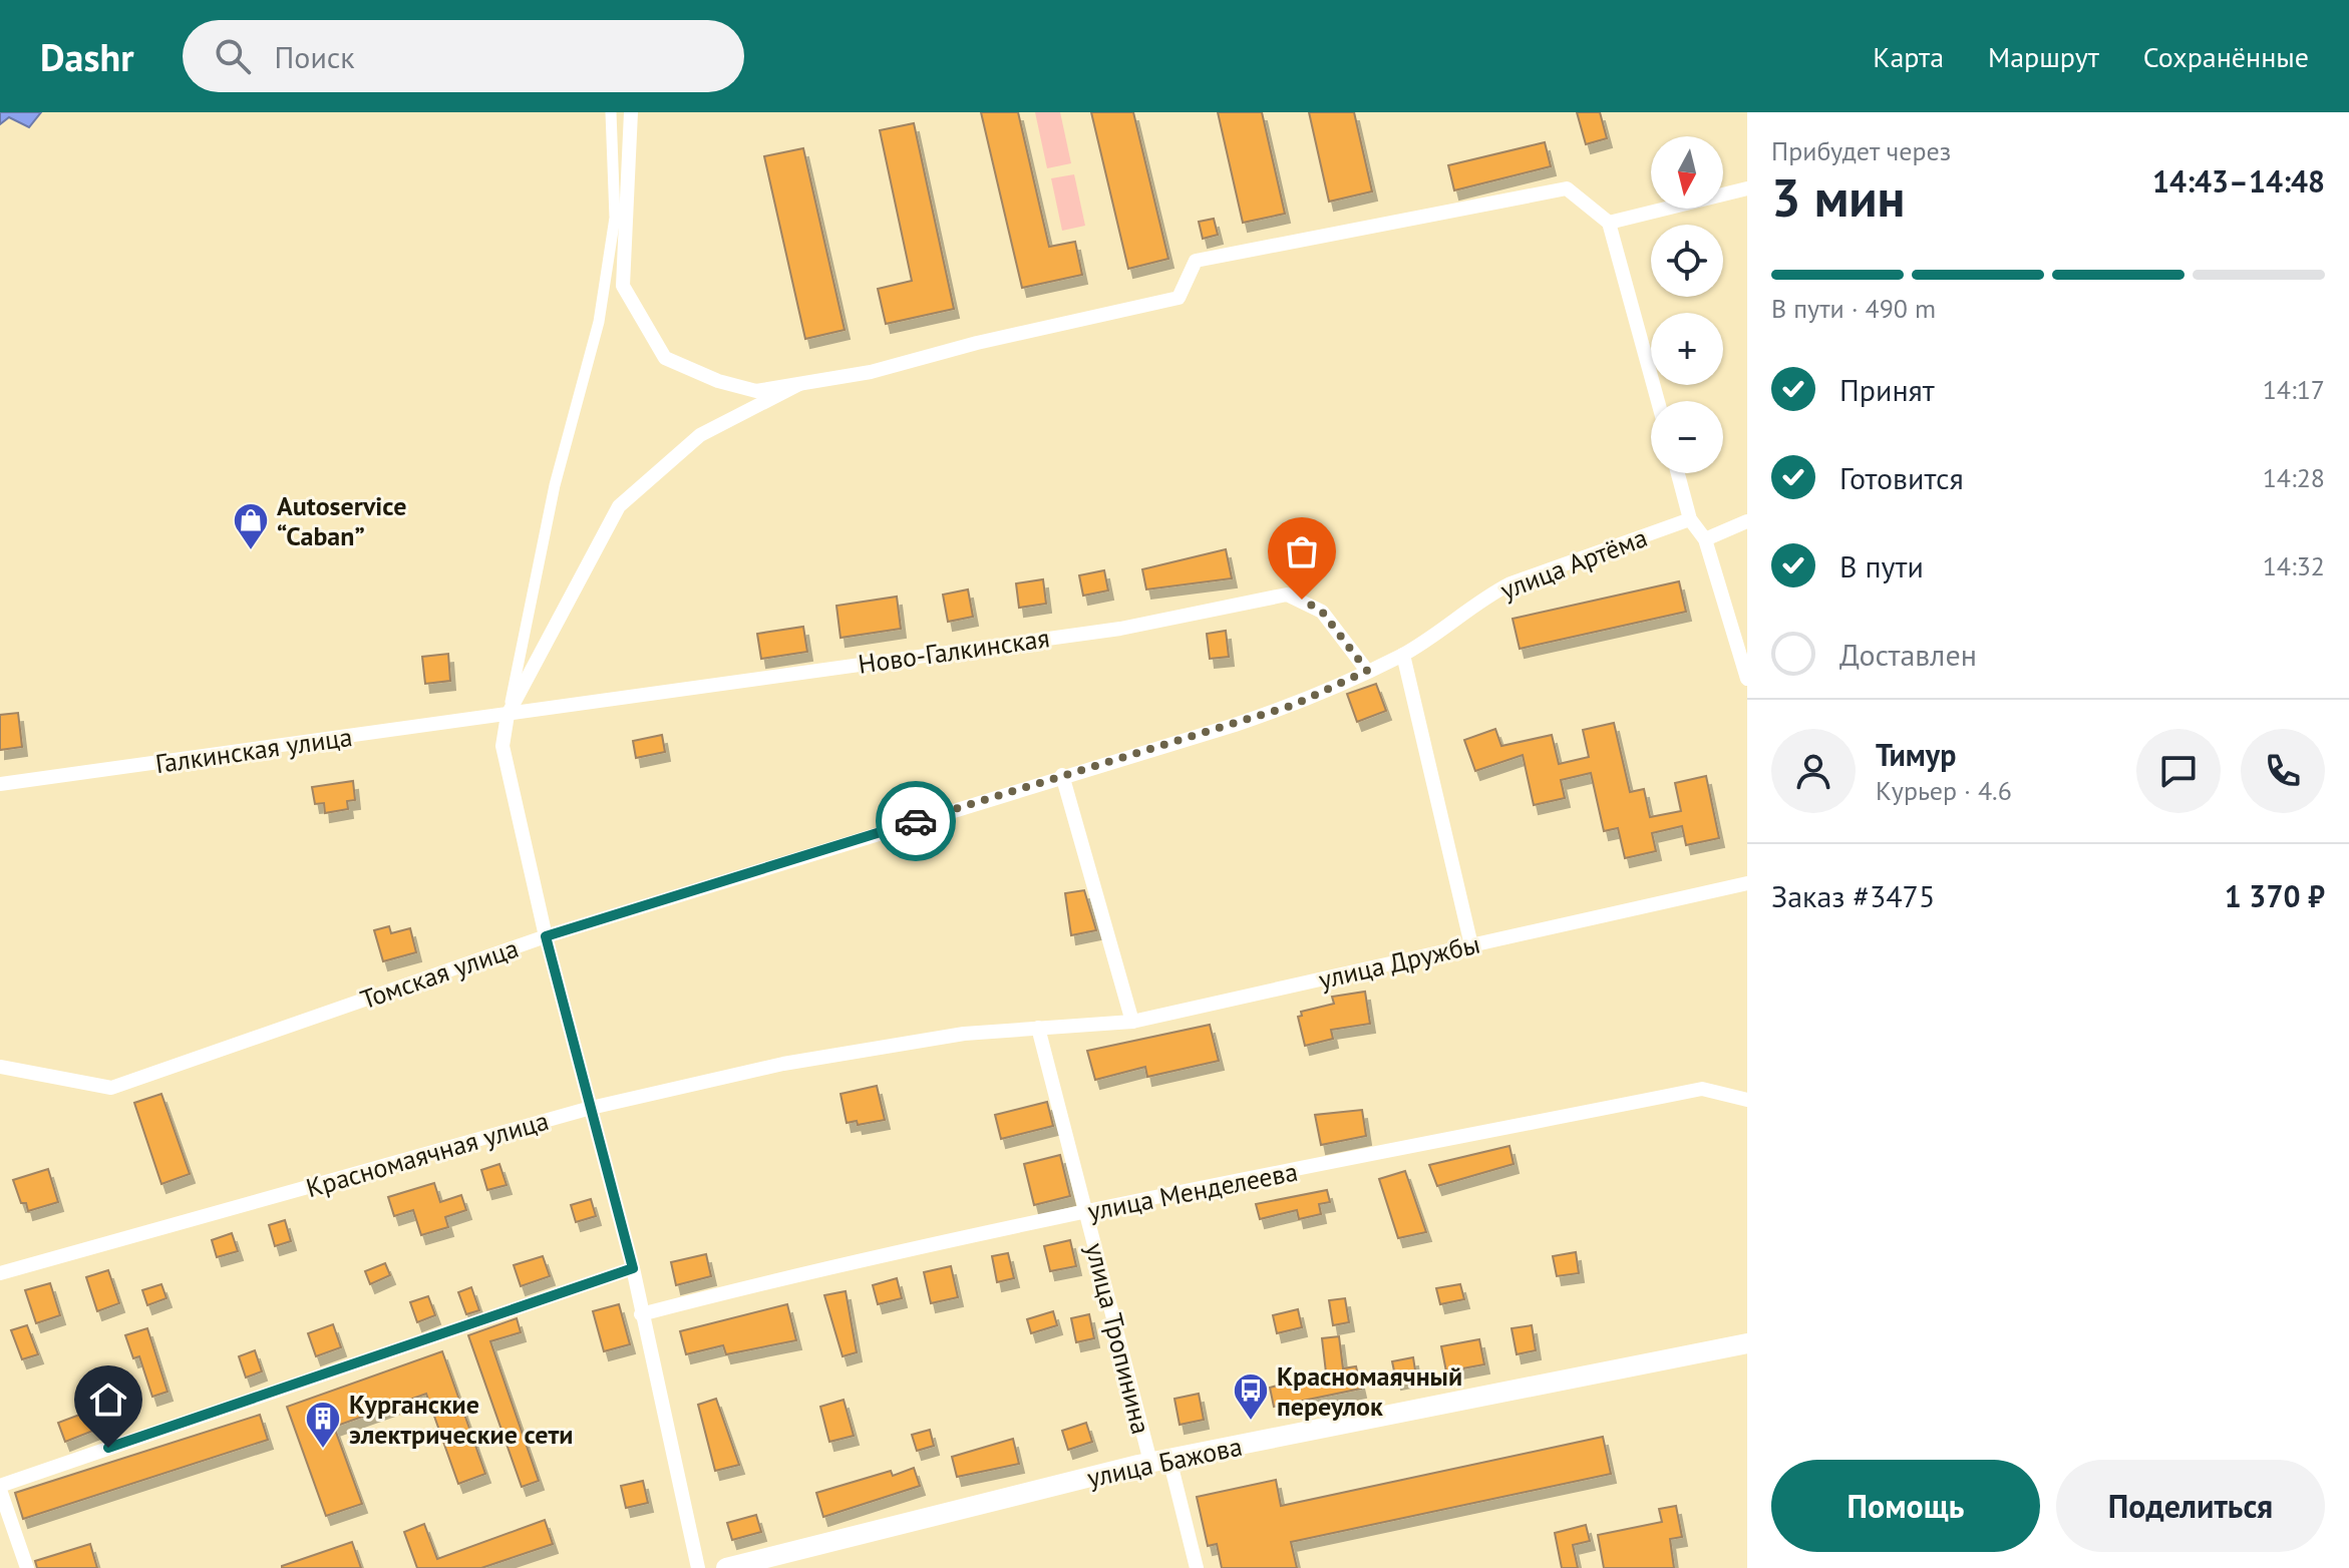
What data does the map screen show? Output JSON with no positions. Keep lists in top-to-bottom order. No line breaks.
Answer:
{"streets":{"main road":["улица Бажова"],"street":["улица Артёма","Ново-Галкинская","Галкинская улица","улица Дружбы","Томская улица","Красномаячная улица","улица Менделеева","улица Тропинина"]},"crossings":[["улица Артёма","Ново-Галкинская"],["улица Артёма","Томская улица"],["Ново-Галкинская","Галкинская улица"],["улица Дружбы","Красномаячная улица"],["улица Дружбы","улица Тропинина"],["Красномаячная улица","улица Тропинина"],["улица Менделеева","улица Тропинина"],["улица Тропинина","улица Бажова"]],"places":{"shop":["Autoservice “Caban”"],"bus stop":["Красномаячный переулок"],"building":["Курганские электрические сети"]},"north":"bottom","page":{"header":"Dashr","search":"Поиск","nav":["Карта","Маршрут","Сохранённые"],"heading":["3 мин","Прибудет через","14:43–14:48"],"panel":["Тимур","Курьер · 4.6","Заказ #3475","1 370 ₽"],"map_buttons":["+","−"],"bar":"В пути · 490 m","list":[["Принят","14:17"],["Готовится","14:28"],["В пути","14:32"],"Доставлен"],"buttons":["Помощь","Поделиться"]}}
